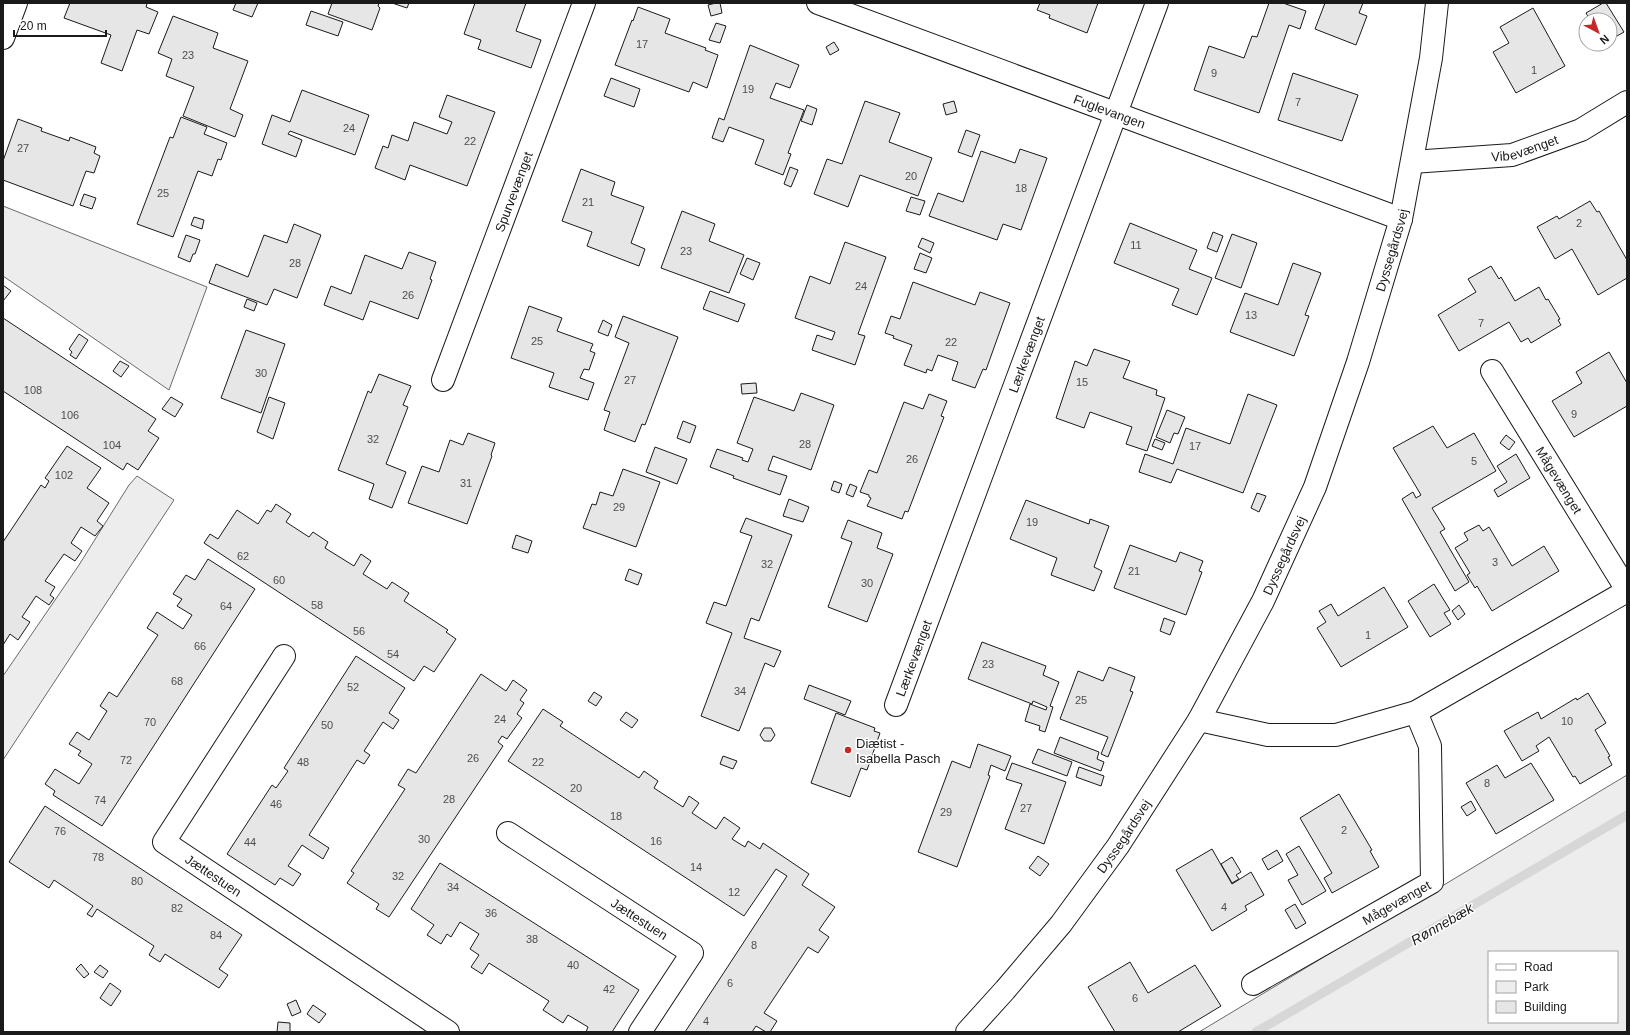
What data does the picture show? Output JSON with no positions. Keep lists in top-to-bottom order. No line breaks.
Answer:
{"streets":{"street":["Fuglevangen","Vibevænget","Spurvevænget","Dyssegårdsvej","Lærkevænget","Mågevænget","Jættestuen"]},"crossings":[["Fuglevangen","Dyssegårdsvej"],["Fuglevangen","Lærkevænget"],["Vibevænget","Dyssegårdsvej"],["Dyssegårdsvej","Mågevænget"]],"water":["Rønnebæk"],"places":["Diætist - Isabella Pasch"],"house_numbers":["17","23","1","9","19","7","24","22","27","20","18","25","21","2","11","23","28","24","26","13","7","25","22","30","27","15","108","9","106","32","28","104","17","26","5","102","31","29","19","62","3","32","21","60","30","58","64","56","1","66","54","23","68","52","34","25","24","10","70","50","26","72","48","22","8","20","28","74","46","27","29","18","2","76","30","16","44","78","14","32","80","34","12","4","82","36","84","38","8","40","6","42","6","4"],"legend":["Road","Park","Building"],"scale_bar":"20 m","north":"bottom right"}
